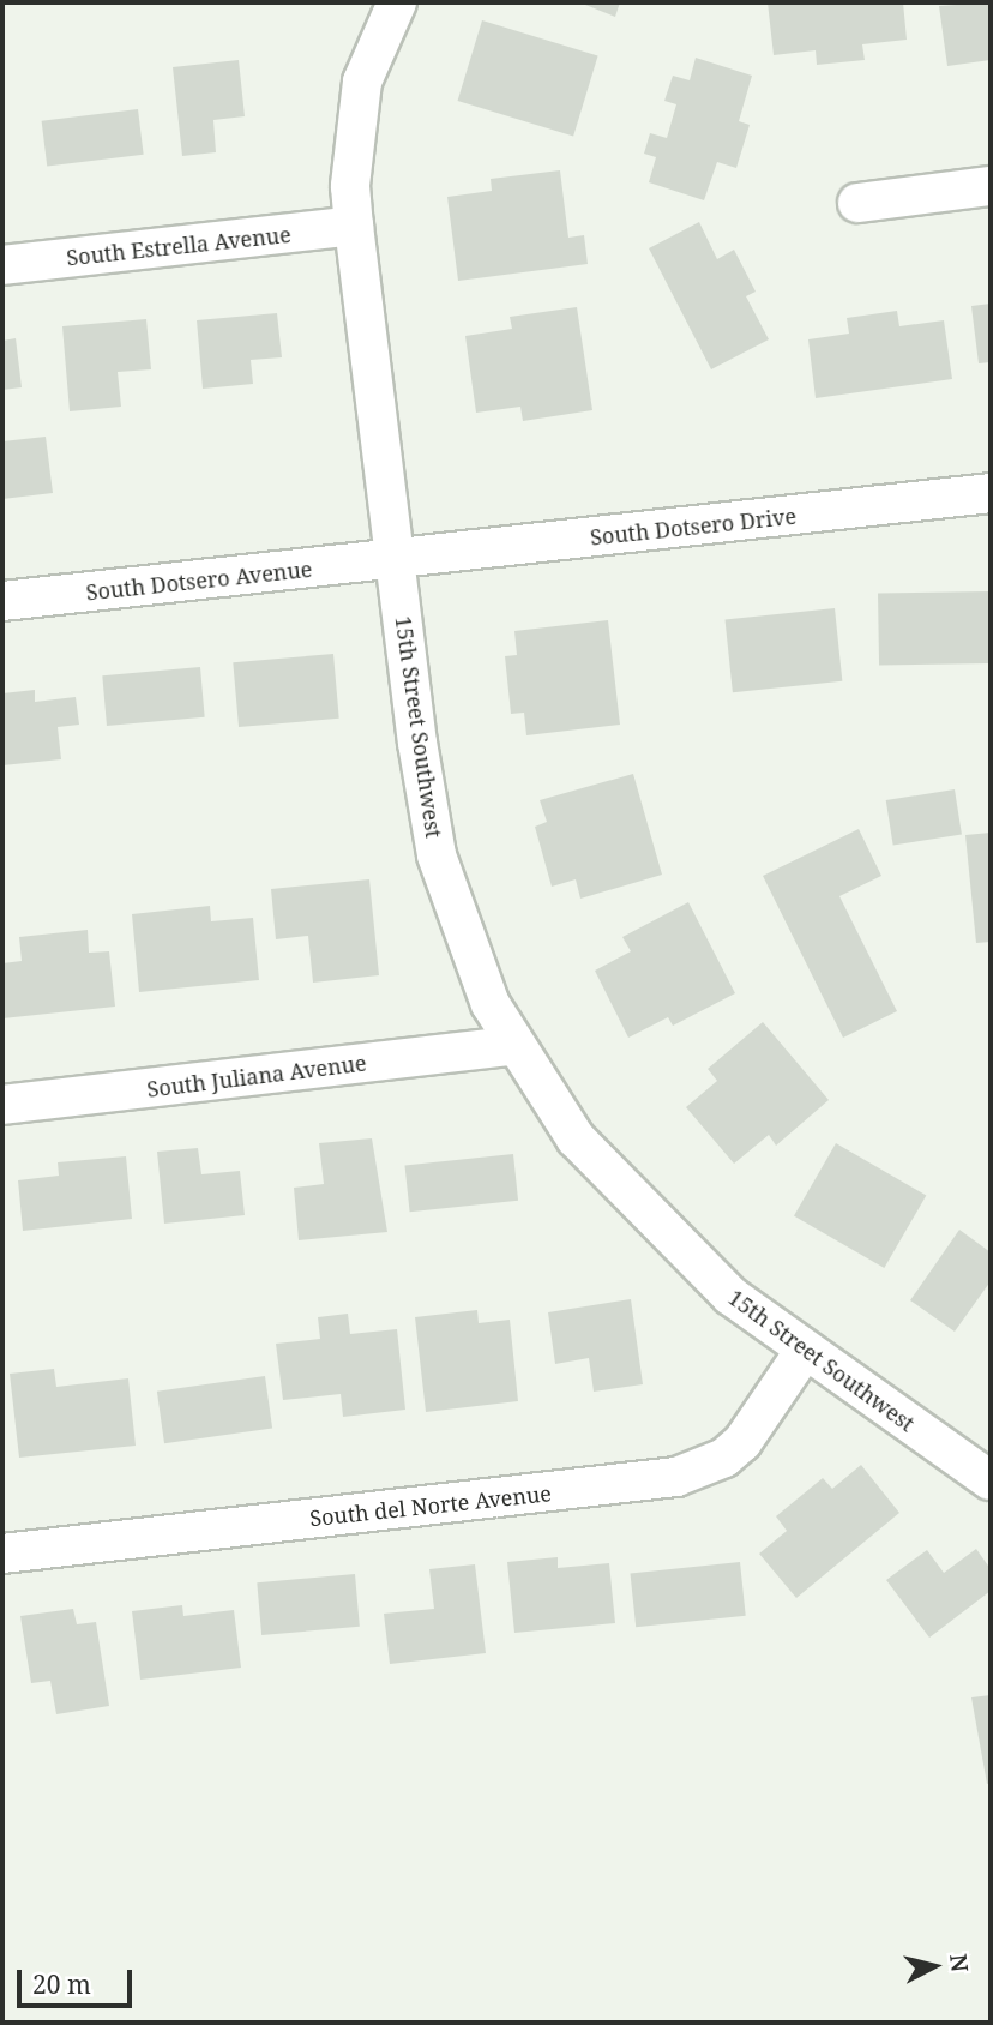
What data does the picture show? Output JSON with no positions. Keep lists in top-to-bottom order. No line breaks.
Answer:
{"streets":{"street":["South Estrella Avenue","South Dotsero Drive","South Dotsero Avenue","15th Street Southwest","South Juliana Avenue","South del Norte Avenue"]},"crossings":[["South Estrella Avenue","15th Street Southwest"],["South Dotsero Drive","South Dotsero Avenue"],["South Dotsero Drive","15th Street Southwest"],["South Dotsero Avenue","15th Street Southwest"],["15th Street Southwest","South Juliana Avenue"],["15th Street Southwest","South del Norte Avenue"]],"scale_bar":"20 m","north":"right"}
